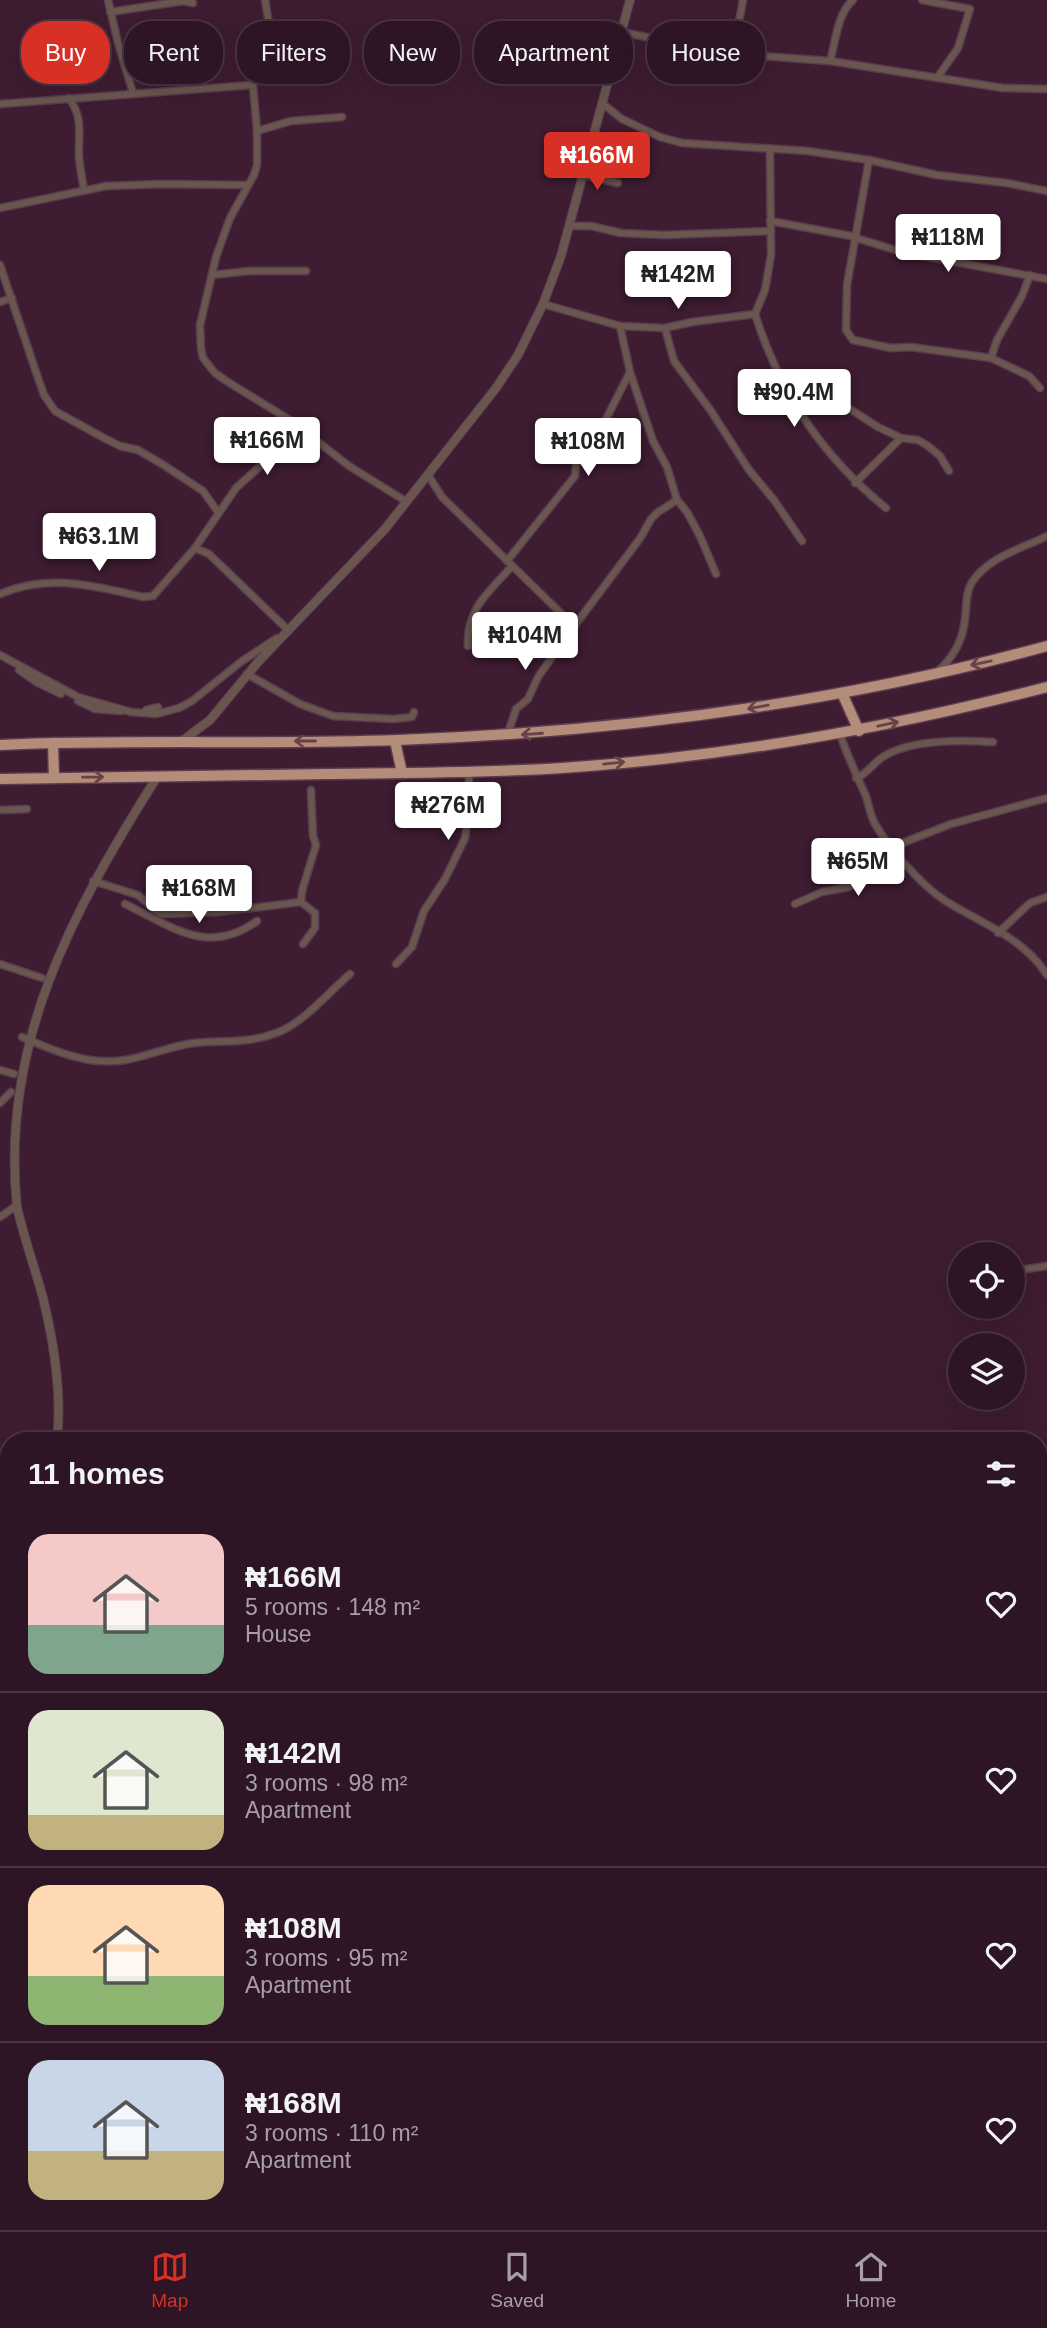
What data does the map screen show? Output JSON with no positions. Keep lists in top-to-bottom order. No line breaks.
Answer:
{"page":{"chip":["Buy","Rent","Filters","New","Apartment","House"],"price":["₦166M","₦118M","₦142M","₦90.4M","₦166M","₦108M","₦63.1M","₦104M","₦276M","₦65M","₦168M"],"heading":"11 homes","list":[{"name":"₦166M","note":"5 rooms · 148 m² · House"},{"name":"₦142M","note":"3 rooms · 98 m² · Apartment"},{"name":"₦108M","note":"3 rooms · 95 m² · Apartment"},{"name":"₦168M","note":"3 rooms · 110 m² · Apartment"}],"tabs":["Map","Saved","Home"]}}
